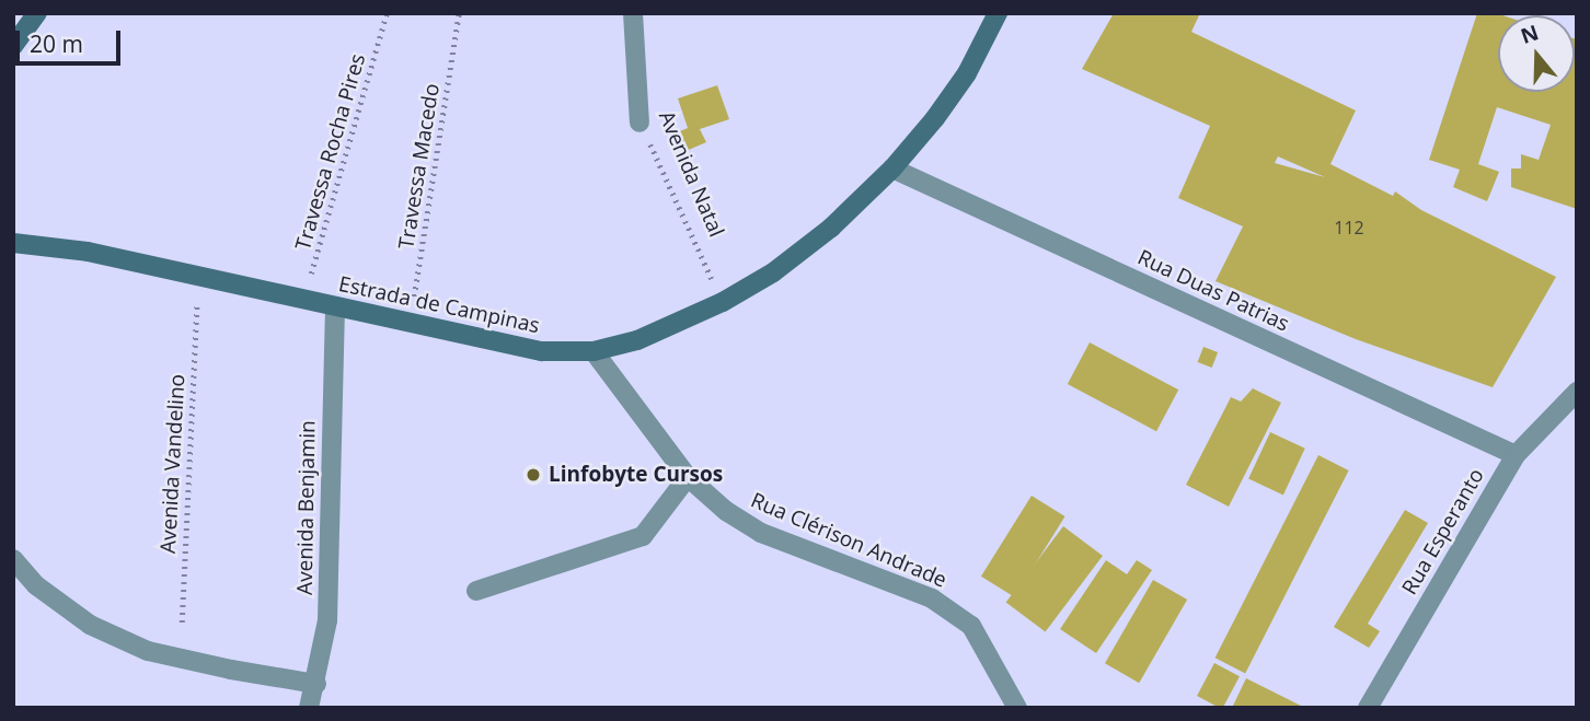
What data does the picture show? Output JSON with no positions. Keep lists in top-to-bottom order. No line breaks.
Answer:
{"streets":{"main road":["Estrada de Campinas"],"street":["Avenida Natal","Rua Duas Patrias","Avenida Benjamin","Rua Esperanto","Rua Clérison Andrade"],"path":["Travessa Rocha Pires","Travessa Macedo","Avenida Vandelino"]},"crossings":[["Travessa Rocha Pires","Estrada de Campinas"],["Travessa Macedo","Estrada de Campinas"],["Avenida Natal","Estrada de Campinas"],["Rua Duas Patrias","Estrada de Campinas"],["Rua Duas Patrias","Rua Esperanto"],["Estrada de Campinas","Avenida Benjamin"],["Estrada de Campinas","Rua Clérison Andrade"]],"places":["Linfobyte Cursos"],"house_numbers":["112"],"scale_bar":"20 m","north":"top"}
